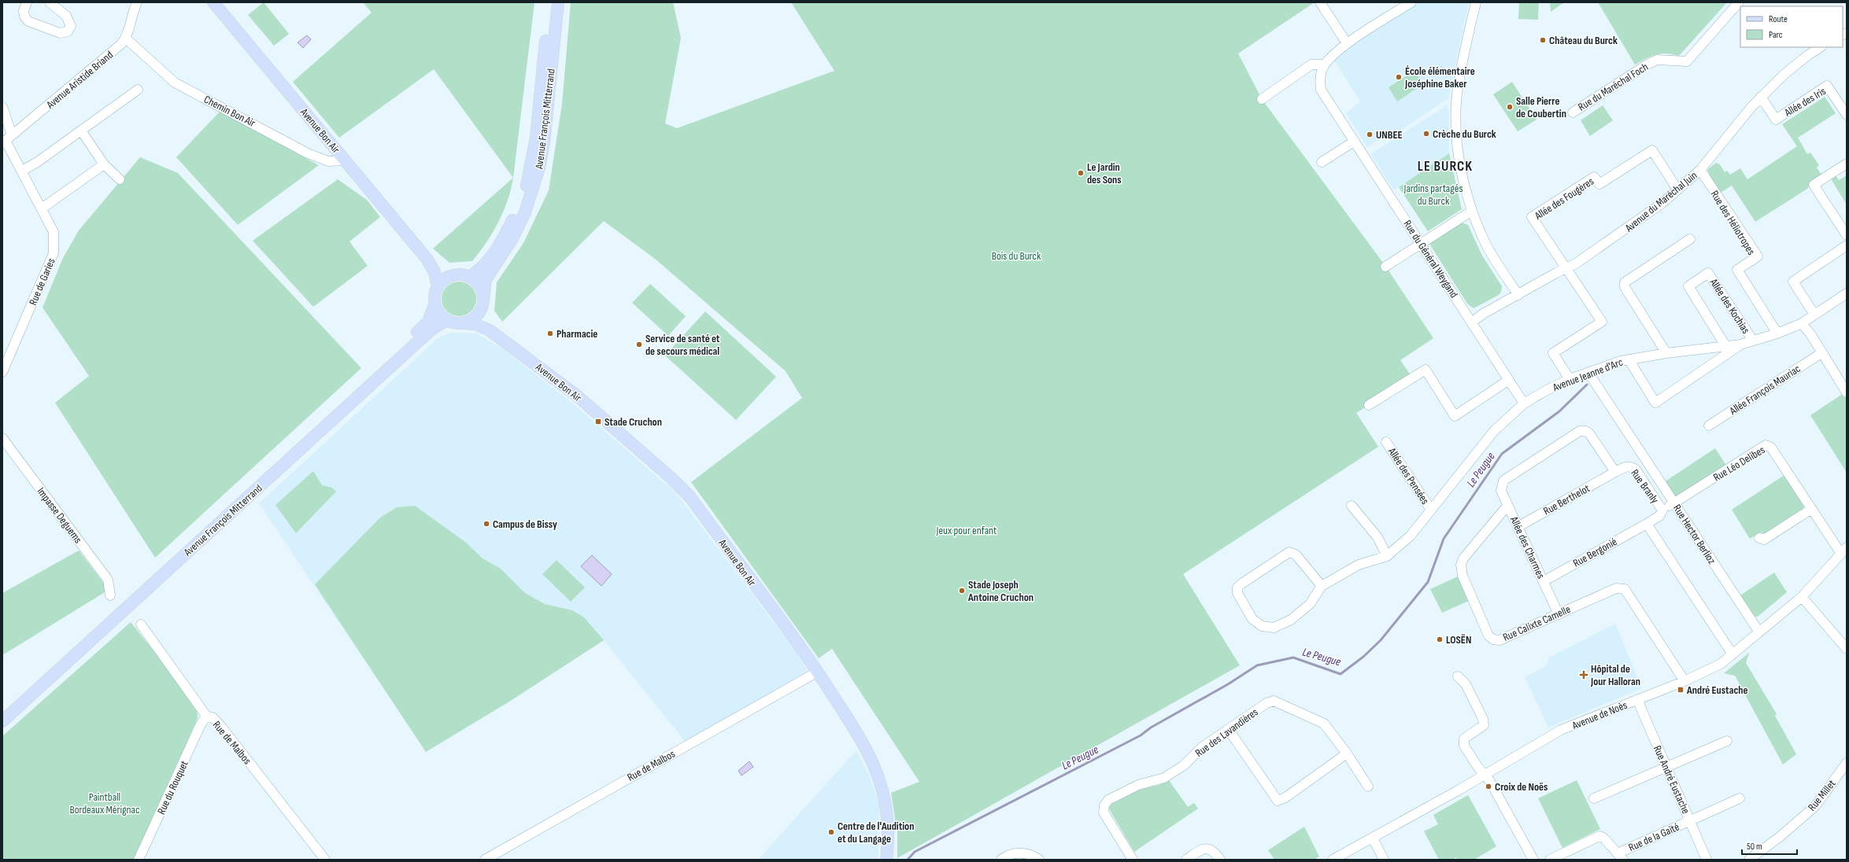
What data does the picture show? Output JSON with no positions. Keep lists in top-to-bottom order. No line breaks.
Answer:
{"streets":{"main road":["Avenue François Mitterrand","Avenue Bon Air"],"street":["Avenue Aristide Briand","Rue du Maréchal Foch","Allée des Iris","Chemin Bon Air","Allée des Fougères","Avenue du Maréchal Juin","Rue des Héliotropes","Rue du Général Weygand","Rue de Garies","Allée des Kochias","Avenue Jeanne d'Arc","Allée François Mauriac","Rue Léo Delibes","Allée des Pensées","Rue Branly","Rue Berthelot","Impasse Deguems","Rue Hector Berlioz","Allée des Charmes","Rue Bergonié","Rue Calixte Camelle","Avenue de Noès","Rue des Lavandières","Rue de Malbos","Rue André Eustache","Rue du Rouquet","Rue Millet","Rue de la Gaîté"]},"crossings":[["Avenue Aristide Briand","Chemin Bon Air"],["Avenue Aristide Briand","Rue de Garies"],["Allée des Iris","Avenue du Maréchal Juin"],["Chemin Bon Air","Avenue Bon Air"],["Avenue François Mitterrand","Avenue Bon Air"],["Avenue Bon Air","Rue de Malbos"],["Allée des Fougères","Avenue du Maréchal Juin"],["Allée des Fougères","Avenue Jeanne d'Arc"],["Avenue du Maréchal Juin","Rue des Héliotropes"],["Avenue du Maréchal Juin","Rue du Général Weygand"],["Rue des Héliotropes","Avenue Jeanne d'Arc"],["Rue du Général Weygand","Avenue Jeanne d'Arc"],["Allée des Kochias","Avenue Jeanne d'Arc"],["Avenue Jeanne d'Arc","Allée des Pensées"],["Avenue Jeanne d'Arc","Rue Hector Berlioz"],["Rue Léo Delibes","Rue Branly"],["Rue Léo Delibes","Rue Hector Berlioz"],["Rue Léo Delibes","Avenue de Noès"],["Rue Branly","Rue Berthelot"],["Rue Branly","Allée des Charmes"],["Rue Branly","Rue Bergonié"],["Rue Berthelot","Allée des Charmes"],["Rue Hector Berlioz","Avenue de Noès"],["Allée des Charmes","Rue Bergonié"],["Allée des Charmes","Rue Calixte Camelle"],["Rue Calixte Camelle","Avenue de Noès"],["Avenue de Noès","Rue André Eustache"],["Rue de Malbos","Rue du Rouquet"],["Rue André Eustache","Rue de la Gaîté"]],"districts":["LE BURCK"],"water":["Le Peugue"],"parks":["Jardins partagés du Burck","Bois du Burck","Jeux pour enfant","Paintball Bordeaux Mérignac"],"places":{"other":["Château du Burck","École élémentaire Joséphine Baker","Salle Pierre de Coubertin","Crèche du Burck","UNBEE","Le Jardin des Sons","Pharmacie","Service de santé et de secours médical","Campus de Bissy","Stade Joseph Antoine Cruchon","LOSËN","Croix de Noës","Centre de l'Audition et du Langage"],"transit":["Stade Cruchon","André Eustache"],"health":["Hôpital de Jour Halloran"]},"legend":["Route","Parc"],"scale_bar":"50 m"}
